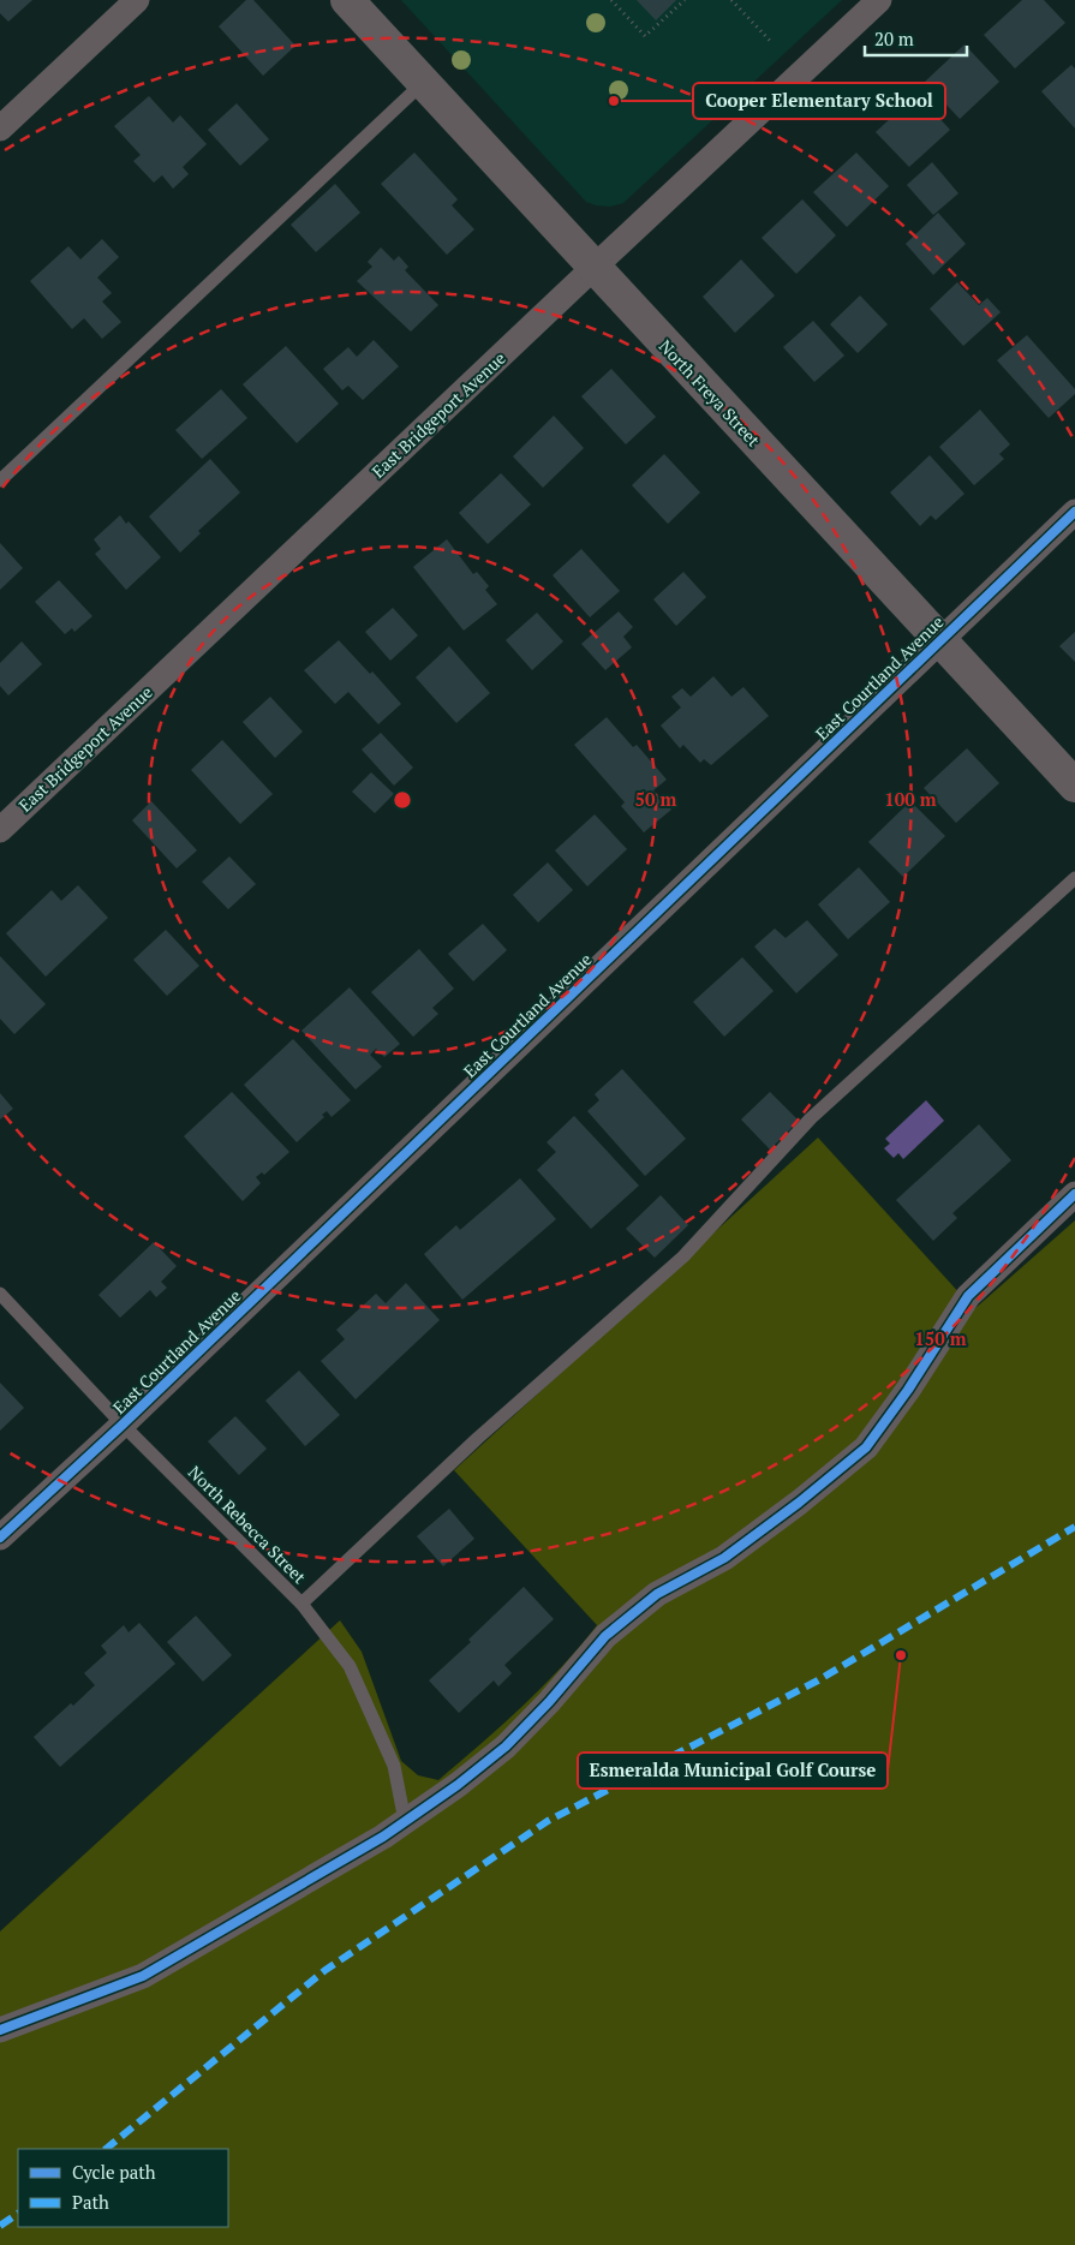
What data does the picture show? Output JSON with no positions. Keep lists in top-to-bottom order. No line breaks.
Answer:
{"streets":{"street":["North Freya Street","East Bridgeport Avenue","East Courtland Avenue"],"lane":["North Rebecca Street"]},"crossings":[["North Freya Street","East Bridgeport Avenue"],["North Freya Street","East Courtland Avenue"],["East Courtland Avenue","North Rebecca Street"]],"places":["Cooper Elementary School","Esmeralda Municipal Golf Course"],"legend":["Cycle path","Path"],"scale_bar":"20 m","rings":["50 m","100 m","150 m"]}
